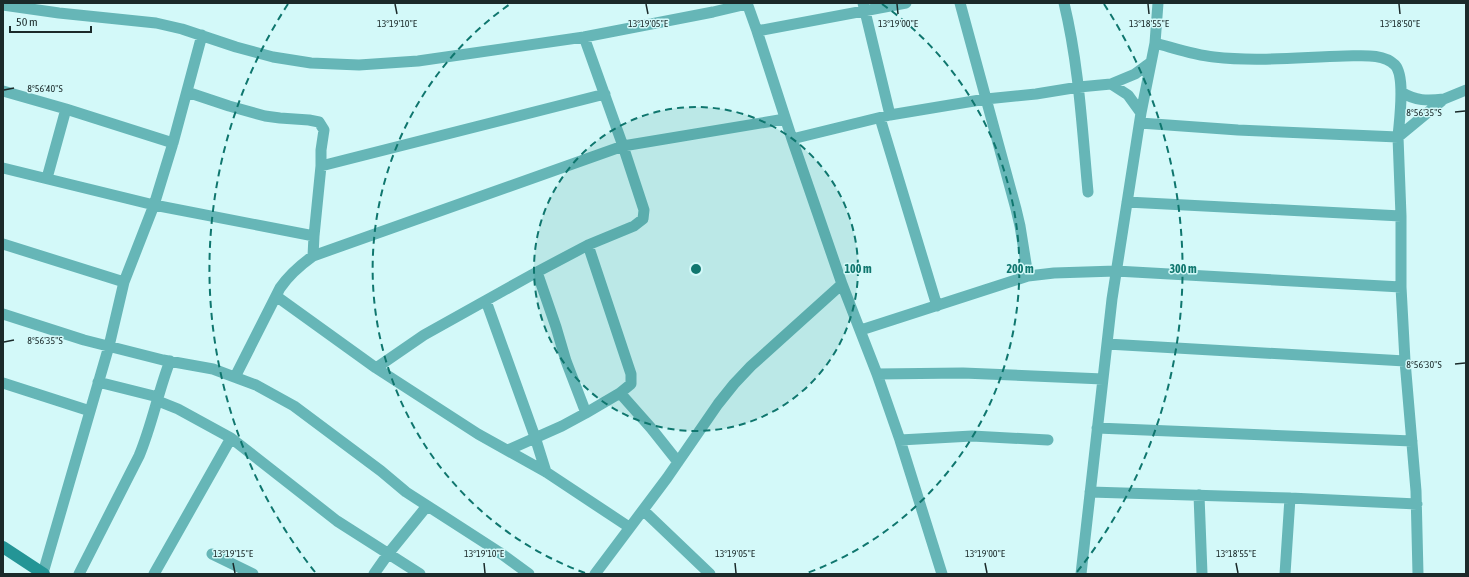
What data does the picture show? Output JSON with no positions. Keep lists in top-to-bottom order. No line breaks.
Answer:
{"scale_bar":"50 m","coordinates":["13°19'10\"E","13°19'05\"E","13°19'00\"E","13°18'55\"E","13°18'50\"E","8°56'40\"S","8°56'35\"S","8°56'30\"S","13°19'15\"E"],"rings":["100 m","200 m","300 m"]}
